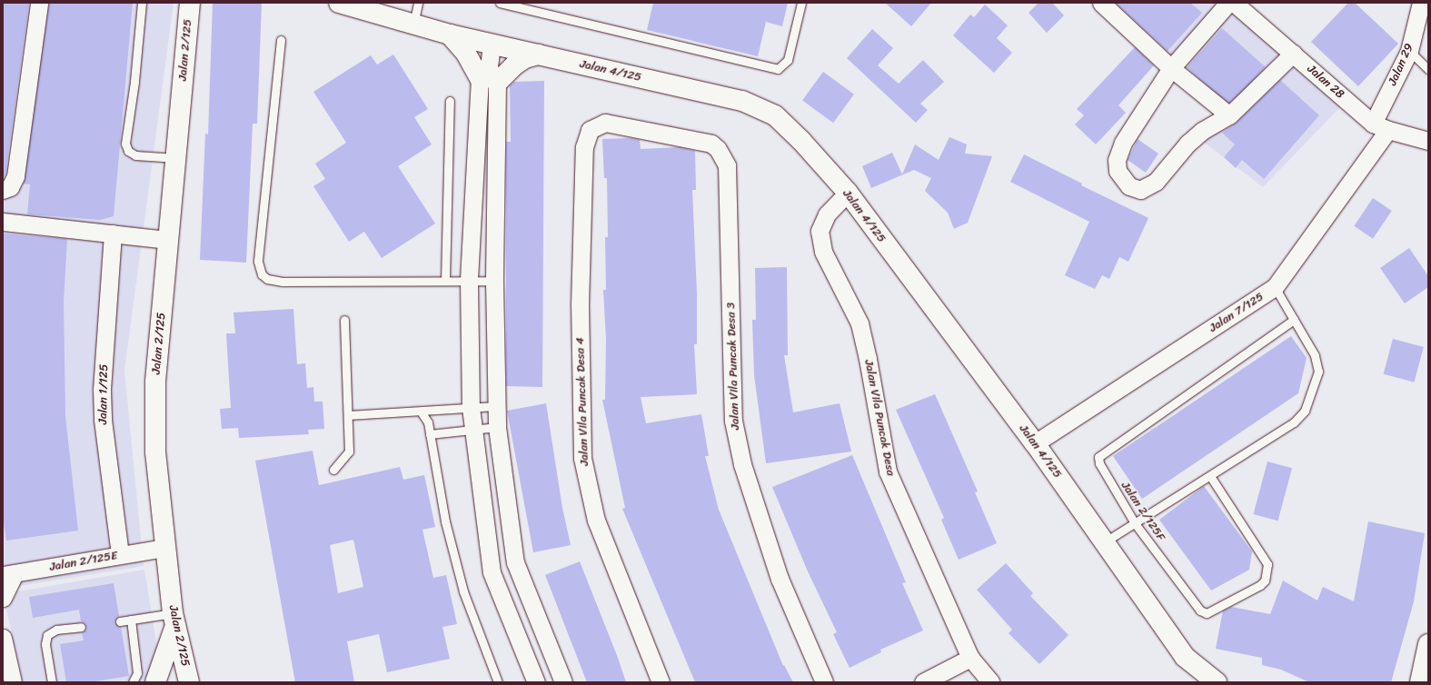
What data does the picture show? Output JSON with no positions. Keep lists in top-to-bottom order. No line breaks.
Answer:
{"streets":{"street":["Jalan 2/125","Jalan 29","Jalan 4/125","Jalan 28","Jalan 7/125","Jalan Vila Puncak Desa 3","Jalan 1/125","Jalan Vila Puncak Desa 4","Jalan Vila Puncak Desa","Jalan 2/125E"],"lane":["Jalan 2/125F"]},"crossings":[["Jalan 2/125","Jalan 2/125E"],["Jalan 29","Jalan 28"],["Jalan 29","Jalan 7/125"],["Jalan 4/125","Jalan 7/125"],["Jalan 4/125","Jalan Vila Puncak Desa"],["Jalan 28","Jalan 7/125"],["Jalan Vila Puncak Desa 3","Jalan Vila Puncak Desa 4"],["Jalan 1/125","Jalan 2/125E"]]}
